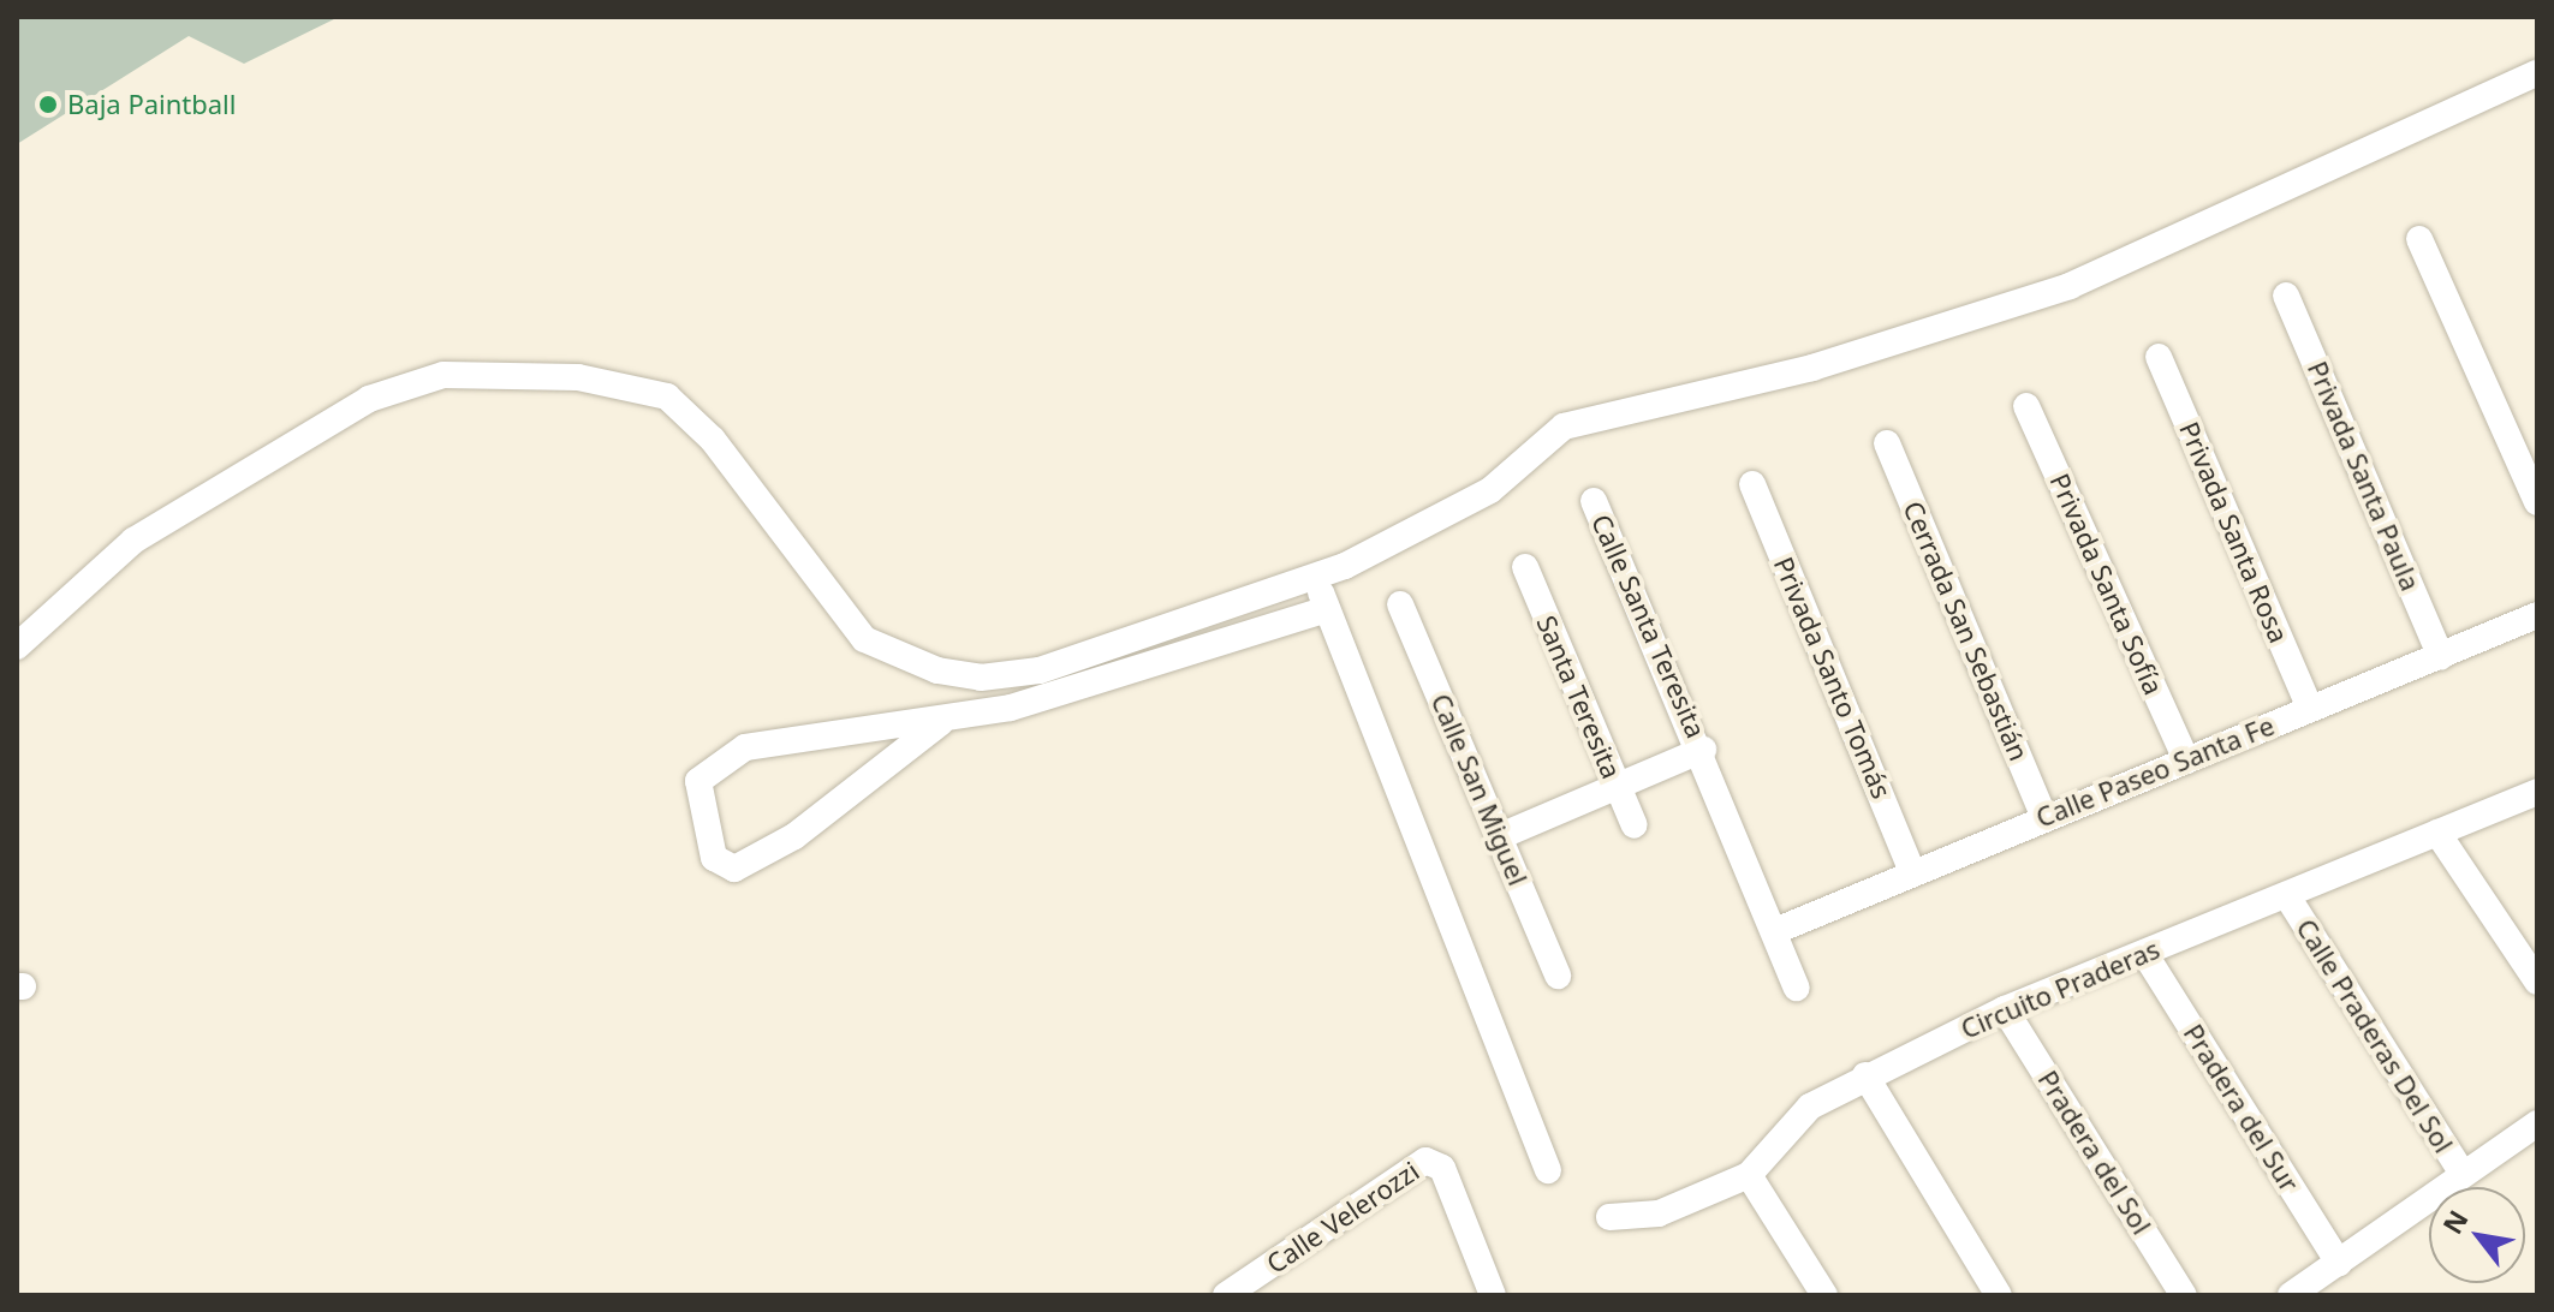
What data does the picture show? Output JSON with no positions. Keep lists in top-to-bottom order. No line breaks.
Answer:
{"streets":{"street":["Privada Santa Paula","Privada Santa Rosa","Privada Santa Sofía","Calle Santa Teresita","Cerrada San Sebastián","Privada Santo Tomás","Santa Teresita","Calle Paseo Santa Fe","Calle San Miguel","Circuito Praderas","Calle Praderas Del Sol","Pradera del Sur","Pradera del Sol","Calle Velerozzi"]},"crossings":[["Privada Santa Paula","Calle Paseo Santa Fe"],["Privada Santa Rosa","Calle Paseo Santa Fe"],["Privada Santa Sofía","Calle Paseo Santa Fe"],["Calle Santa Teresita","Santa Teresita"],["Calle Santa Teresita","Calle Paseo Santa Fe"],["Calle Santa Teresita","Calle San Miguel"],["Cerrada San Sebastián","Calle Paseo Santa Fe"],["Privada Santo Tomás","Calle Paseo Santa Fe"],["Circuito Praderas","Calle Praderas Del Sol"],["Circuito Praderas","Pradera del Sur"],["Circuito Praderas","Pradera del Sol"]],"places":["Baja Paintball"],"north":"top left"}
